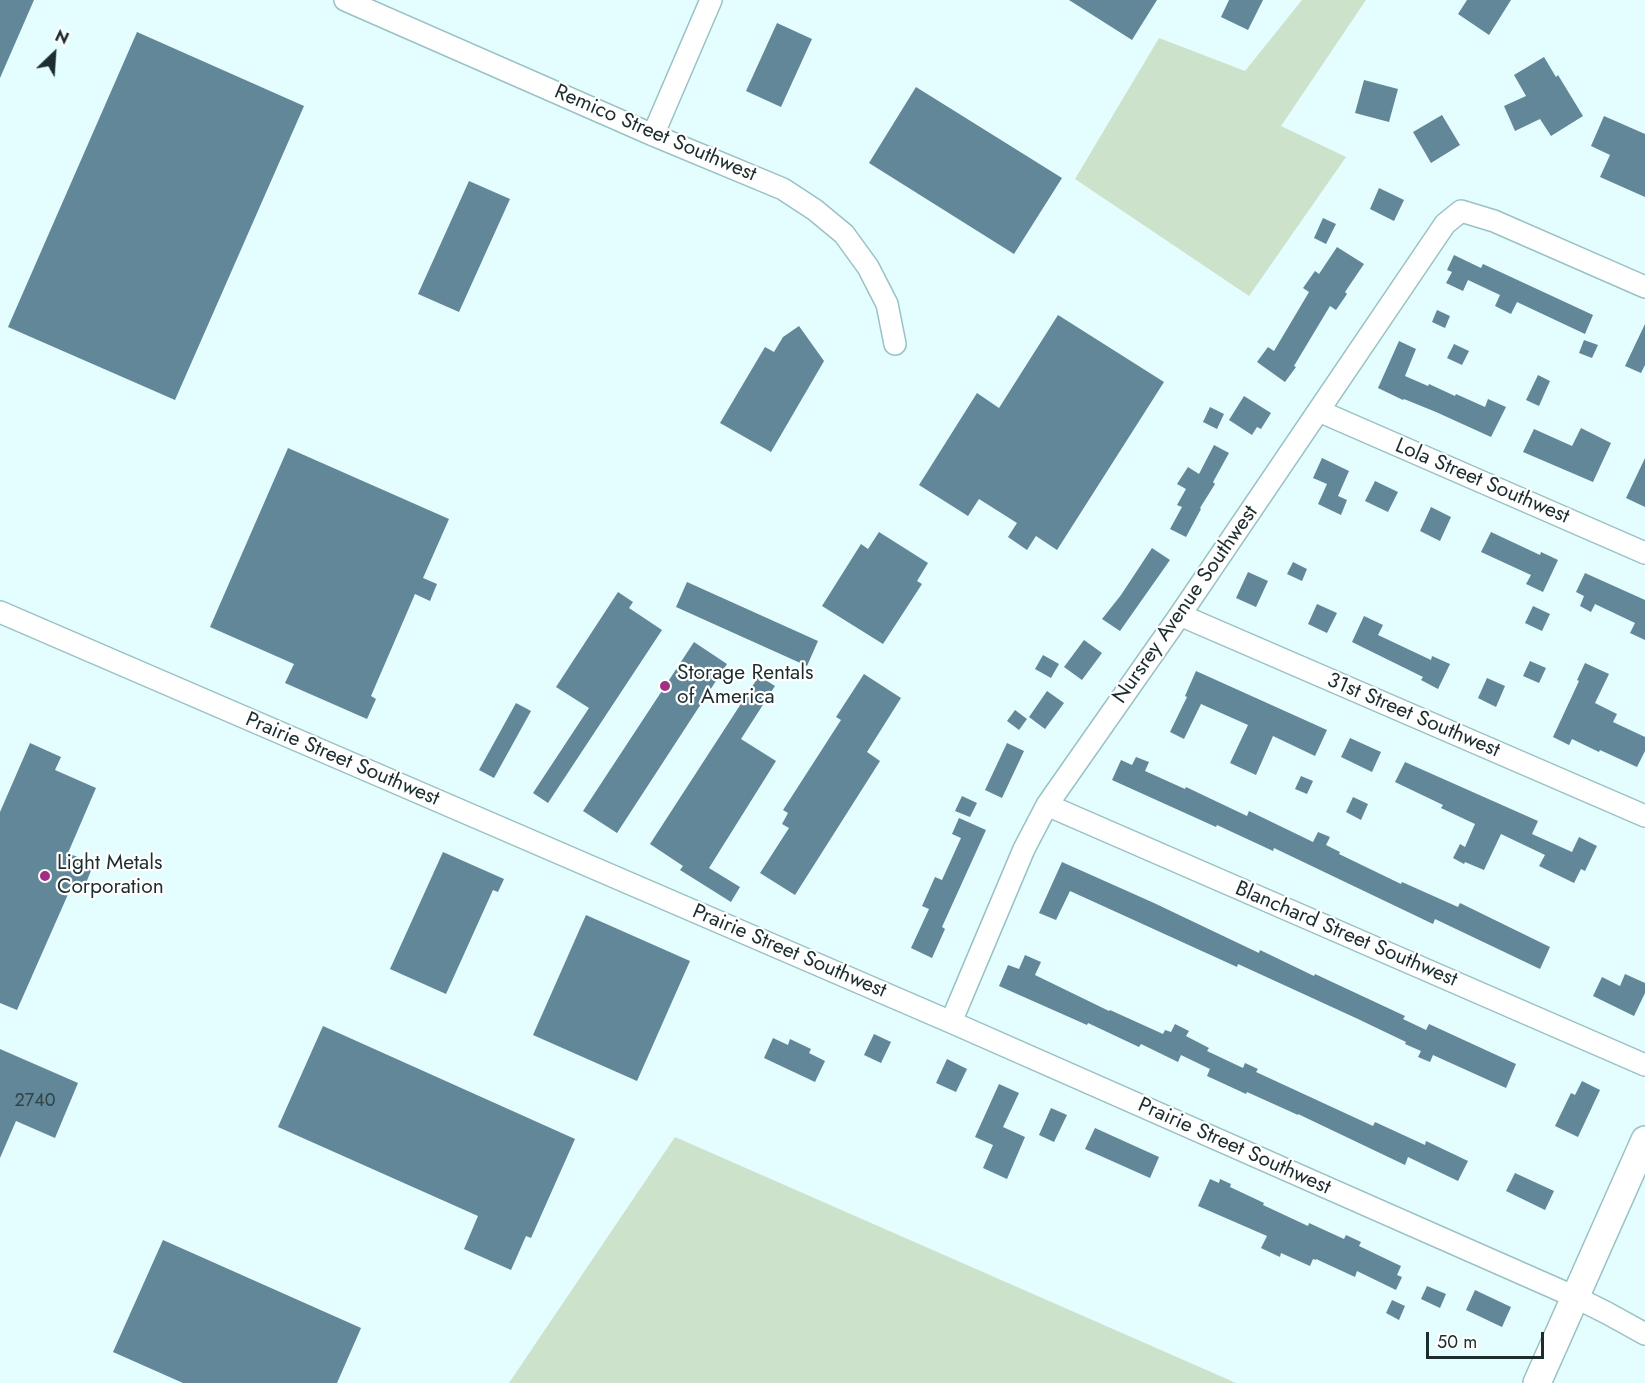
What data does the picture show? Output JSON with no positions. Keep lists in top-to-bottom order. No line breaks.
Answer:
{"streets":{"street":["Remico Street Southwest","Lola Street Southwest","Nursrey Avenue Southwest","31st Street Southwest","Prairie Street Southwest","Blanchard Street Southwest"]},"crossings":[["Lola Street Southwest","Nursrey Avenue Southwest"],["Nursrey Avenue Southwest","31st Street Southwest"],["Nursrey Avenue Southwest","Prairie Street Southwest"],["Nursrey Avenue Southwest","Blanchard Street Southwest"]],"places":["Storage Rentals of America","Light Metals Corporation"],"house_numbers":["2740"],"scale_bar":"50 m","north":"top right"}
